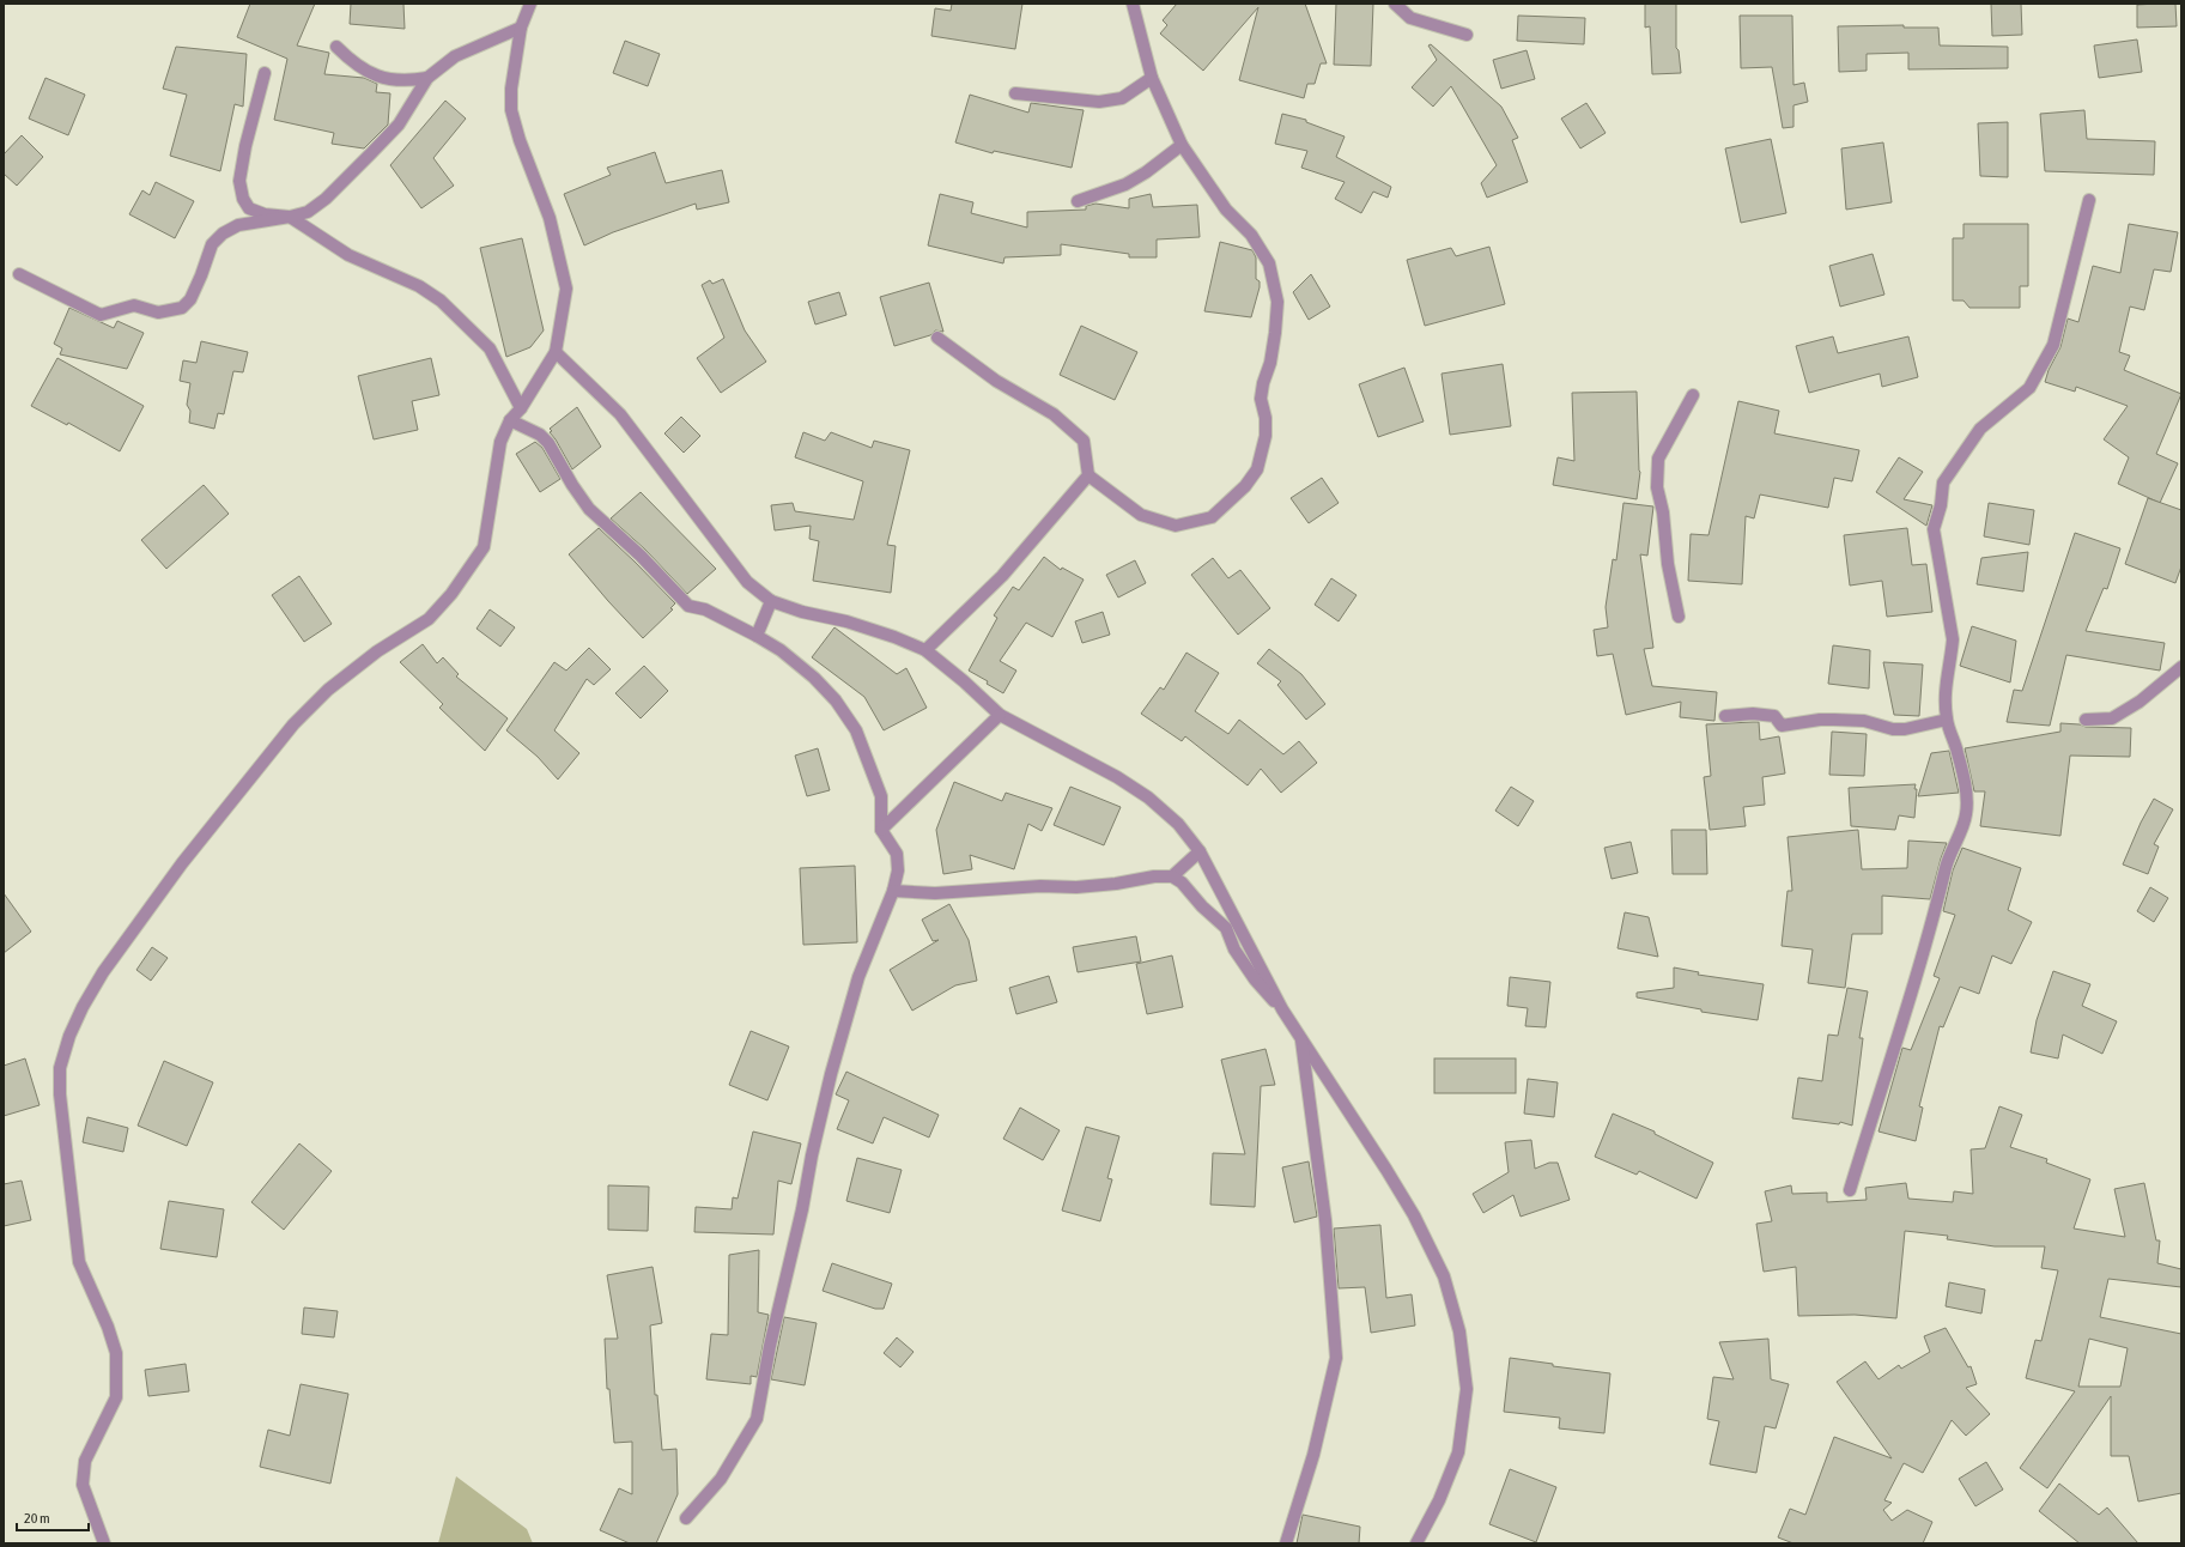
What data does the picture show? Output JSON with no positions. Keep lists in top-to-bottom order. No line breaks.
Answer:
{"scale_bar":"20 m"}
